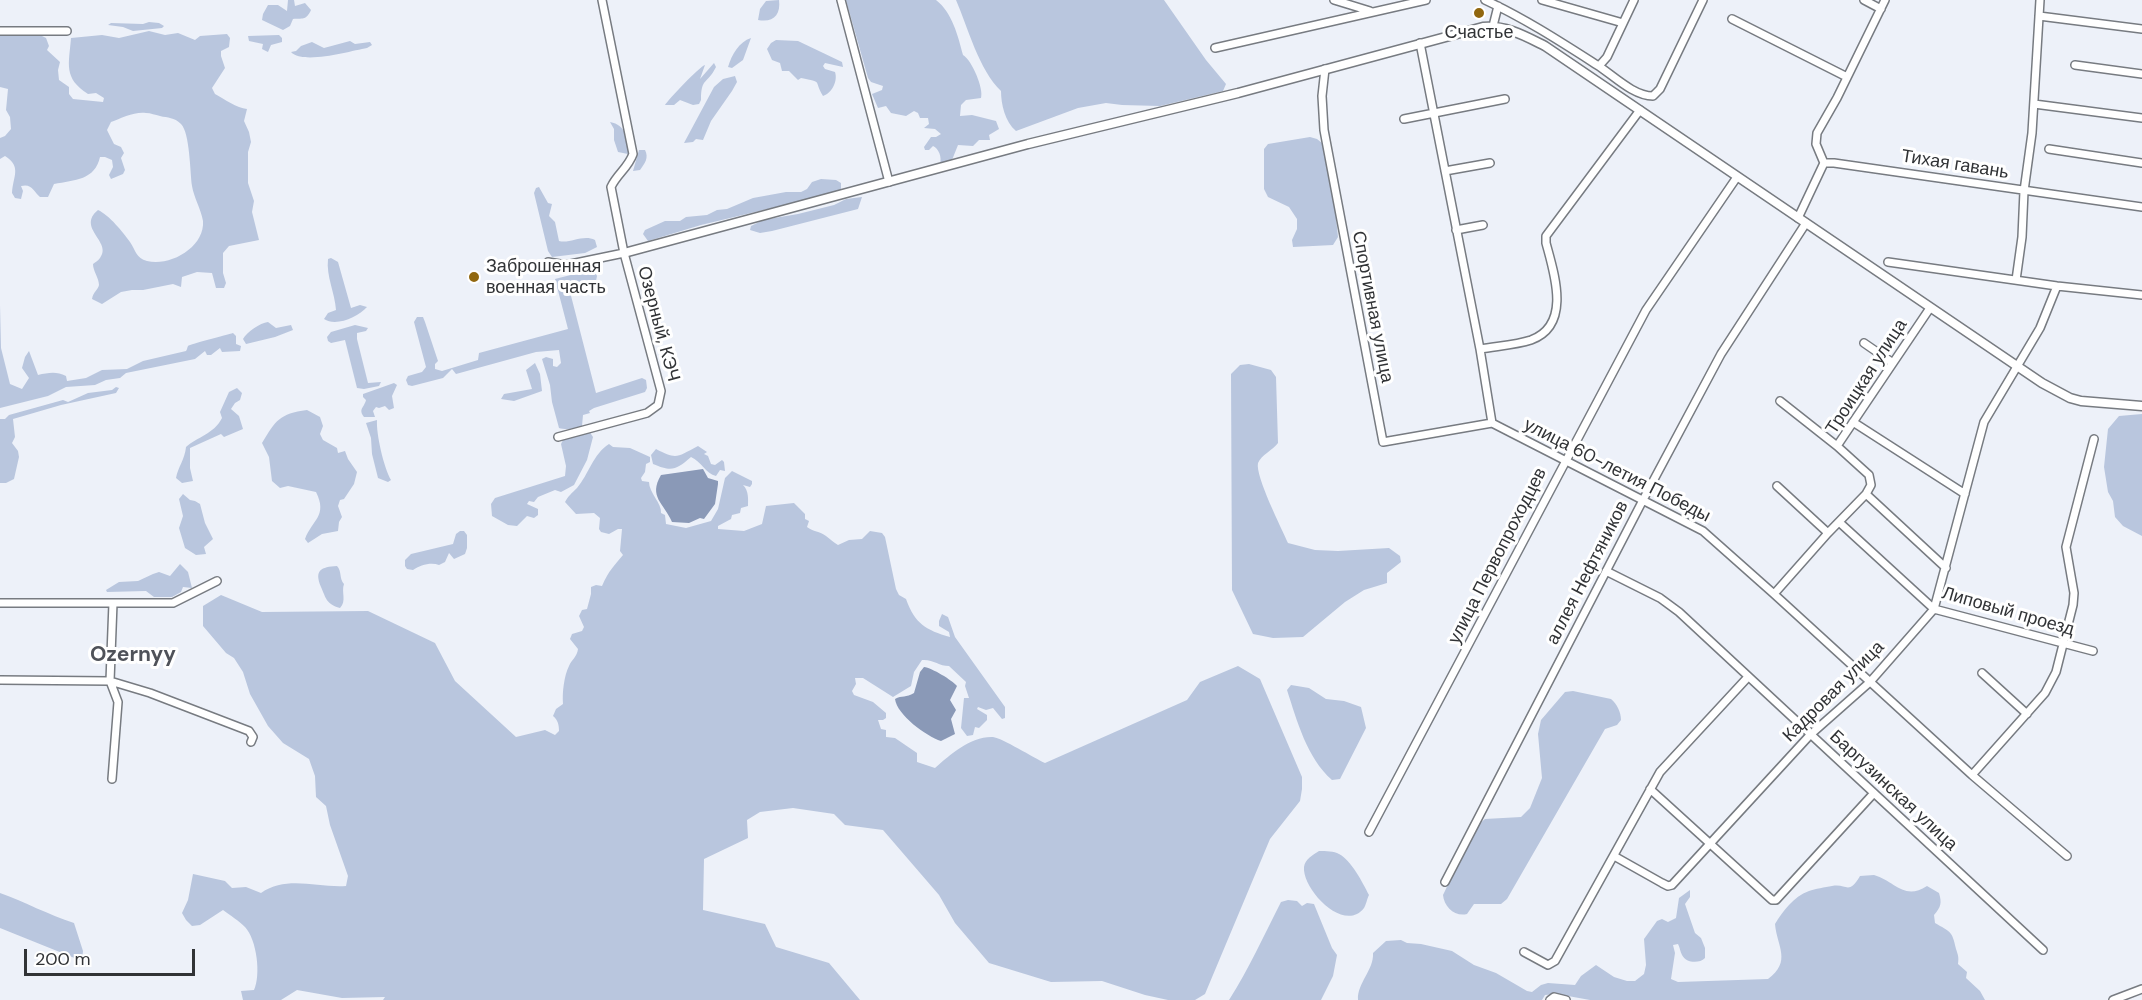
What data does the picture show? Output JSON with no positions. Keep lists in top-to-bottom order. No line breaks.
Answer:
{"streets":{"street":["Тихая гавань","Спортивная улица","Озерный, КЭЧ","Троицкая улица","улица 60-летия Победы","улица Первопроходцев","аллея Нефтяников","Липовый проезд","Кадровая улица","Баргузинская улица"]},"crossings":[["Спортивная улица","улица 60-летия Победы"],["улица 60-летия Победы","улица Первопроходцев"],["улица 60-летия Победы","аллея Нефтяников"],["улица 60-летия Победы","Кадровая улица"],["аллея Нефтяников","Баргузинская улица"],["Липовый проезд","Кадровая улица"],["Кадровая улица","Баргузинская улица"]],"districts":["Ozernyy"],"places":["Счастье","Заброшенная военная часть"],"scale_bar":"200 m"}
